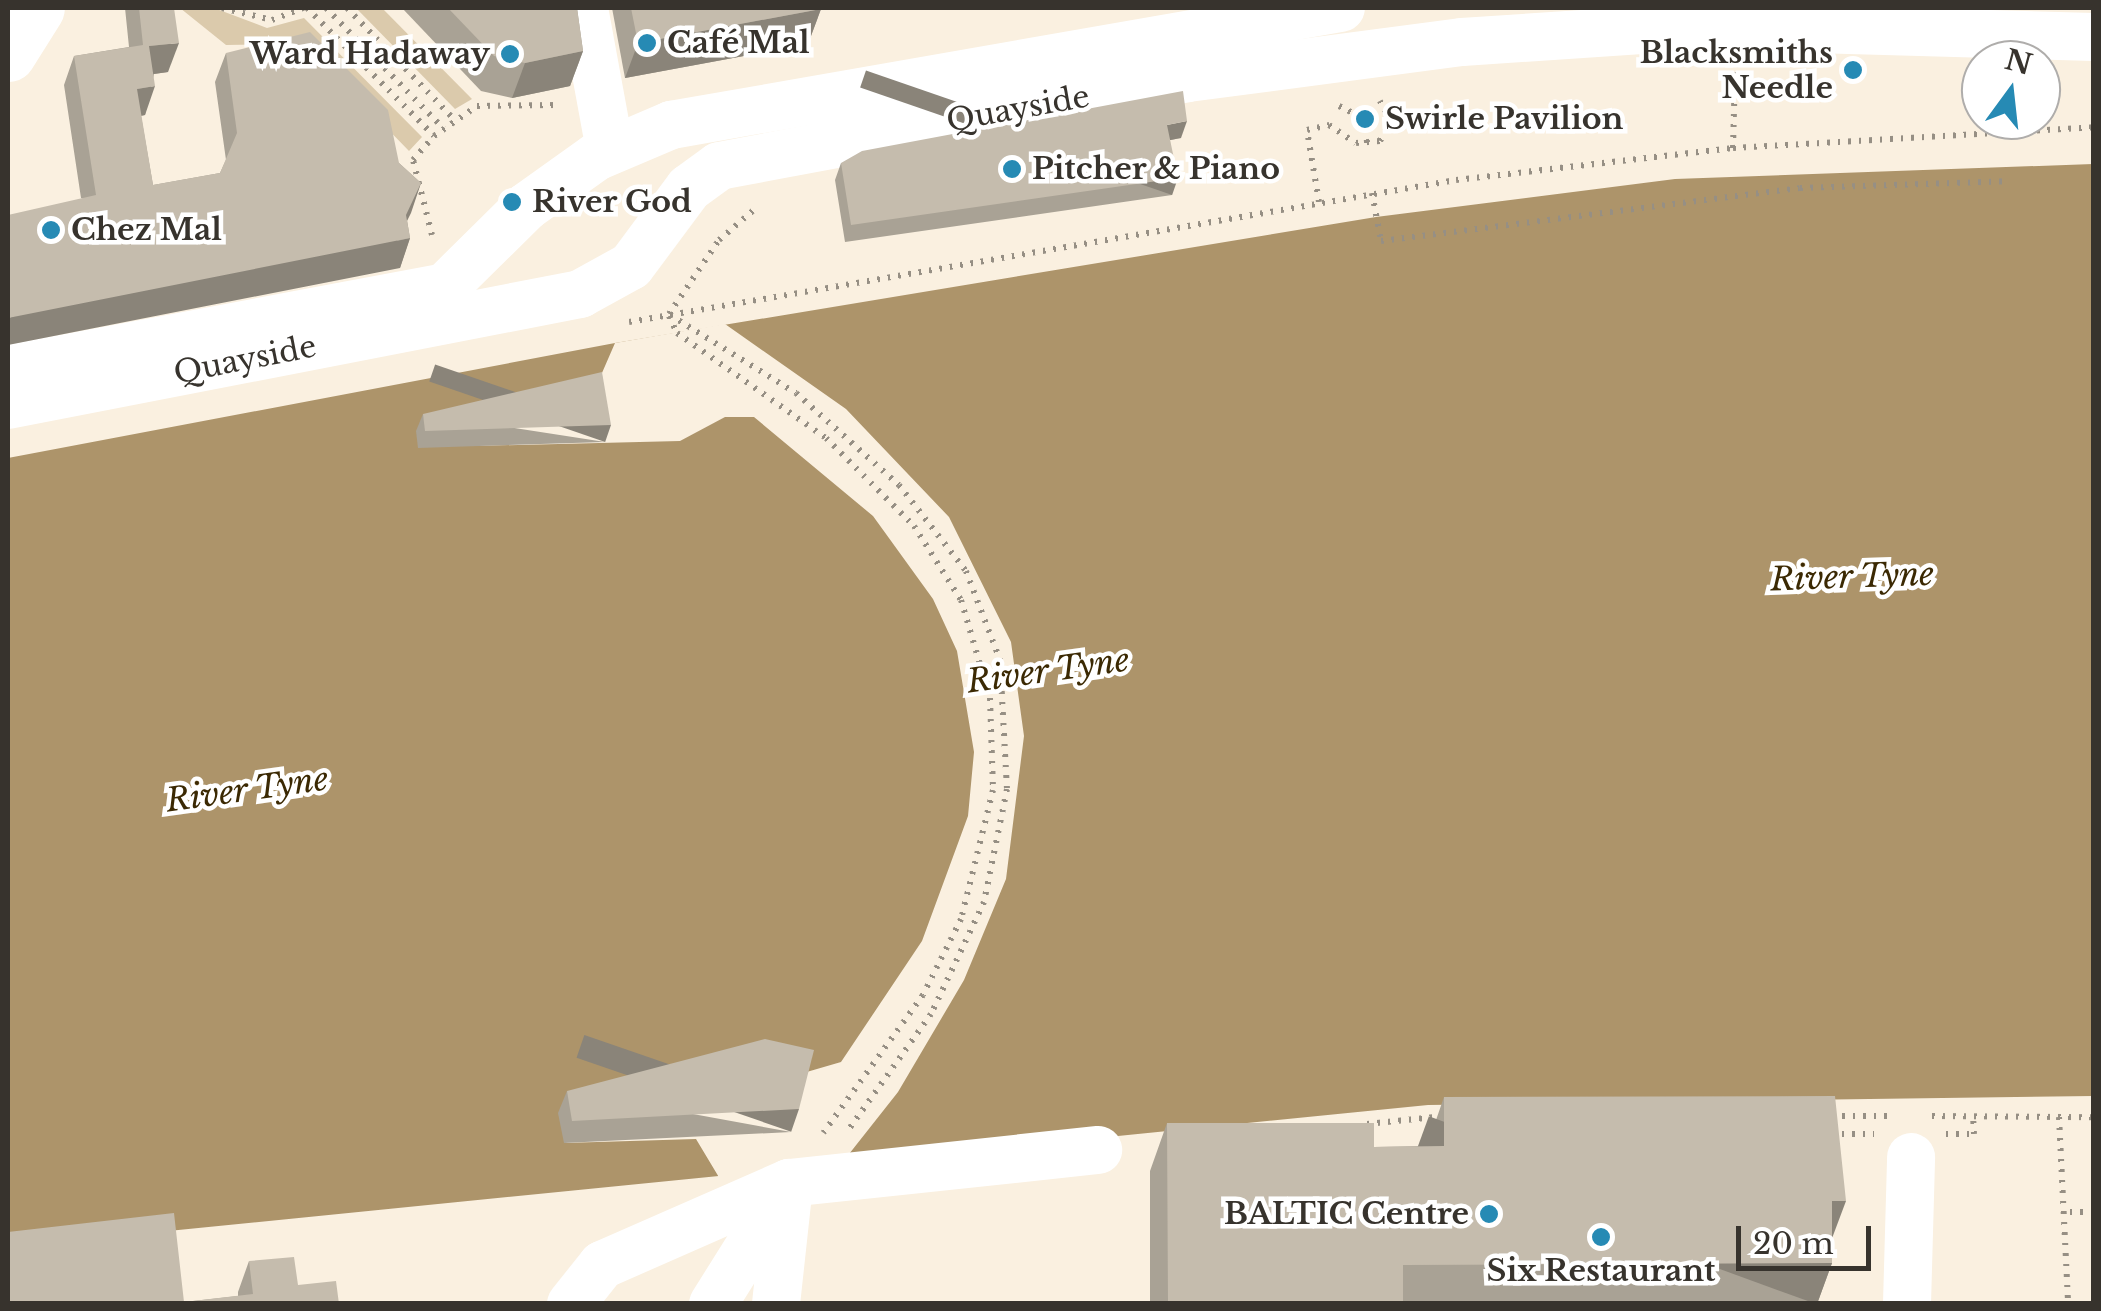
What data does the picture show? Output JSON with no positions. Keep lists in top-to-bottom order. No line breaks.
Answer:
{"streets":{"street":["Quayside"]},"water":["River Tyne"],"places":["Café Mal","Ward Hadaway","Blacksmiths Needle","Swirle Pavilion","Pitcher & Piano","River God","Chez Mal","BALTIC Centre","Six Restaurant"],"scale_bar":"20 m","north":"top"}
